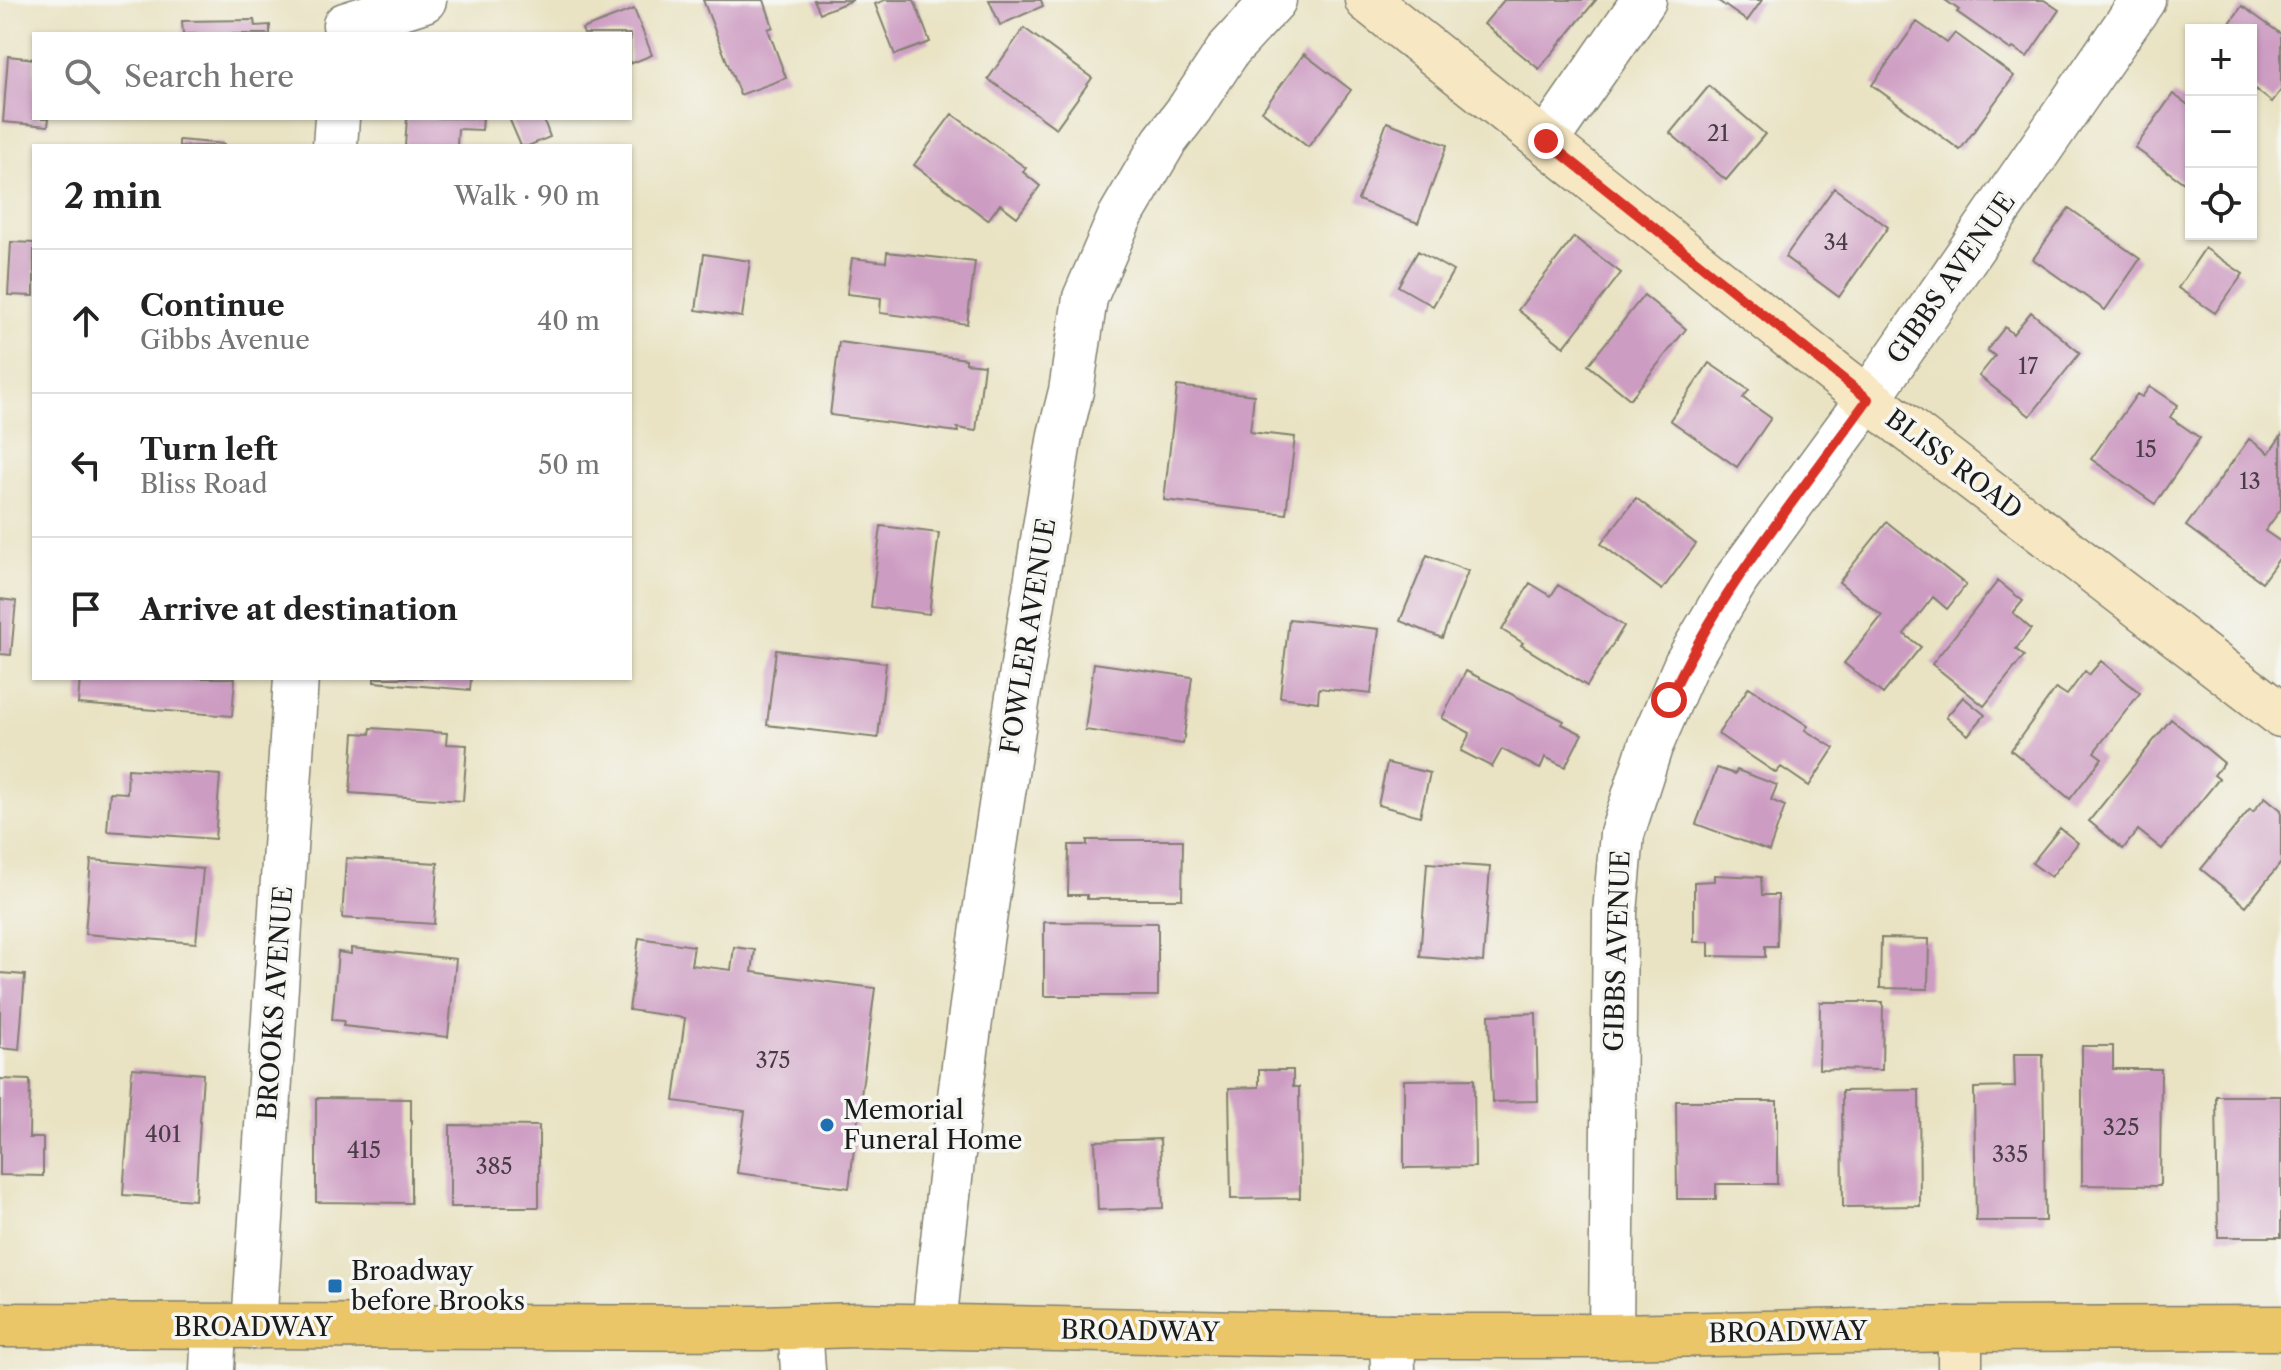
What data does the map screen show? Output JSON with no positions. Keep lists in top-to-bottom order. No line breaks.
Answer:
{"streets":{"main road":["BROADWAY"],"street":["GIBBS AVENUE","BLISS ROAD","FOWLER AVENUE","BROOKS AVENUE"]},"crossings":[["GIBBS AVENUE","BLISS ROAD"],["GIBBS AVENUE","BROADWAY"],["FOWLER AVENUE","BROADWAY"],["BROOKS AVENUE","BROADWAY"]],"places":{"other":["Memorial Funeral Home"],"transit":["Broadway before Brooks"]},"house_numbers":["21","34","17","15","13","375","325","401","415","335","385"],"page":{"map_buttons":["+","−"],"search":"Search here","heading":["2 min","Walk · 90 m"],"list":[["Continue","Gibbs Avenue","40 m"],["Turn left","Bliss Road","50 m"],"Arrive at destination"]}}
